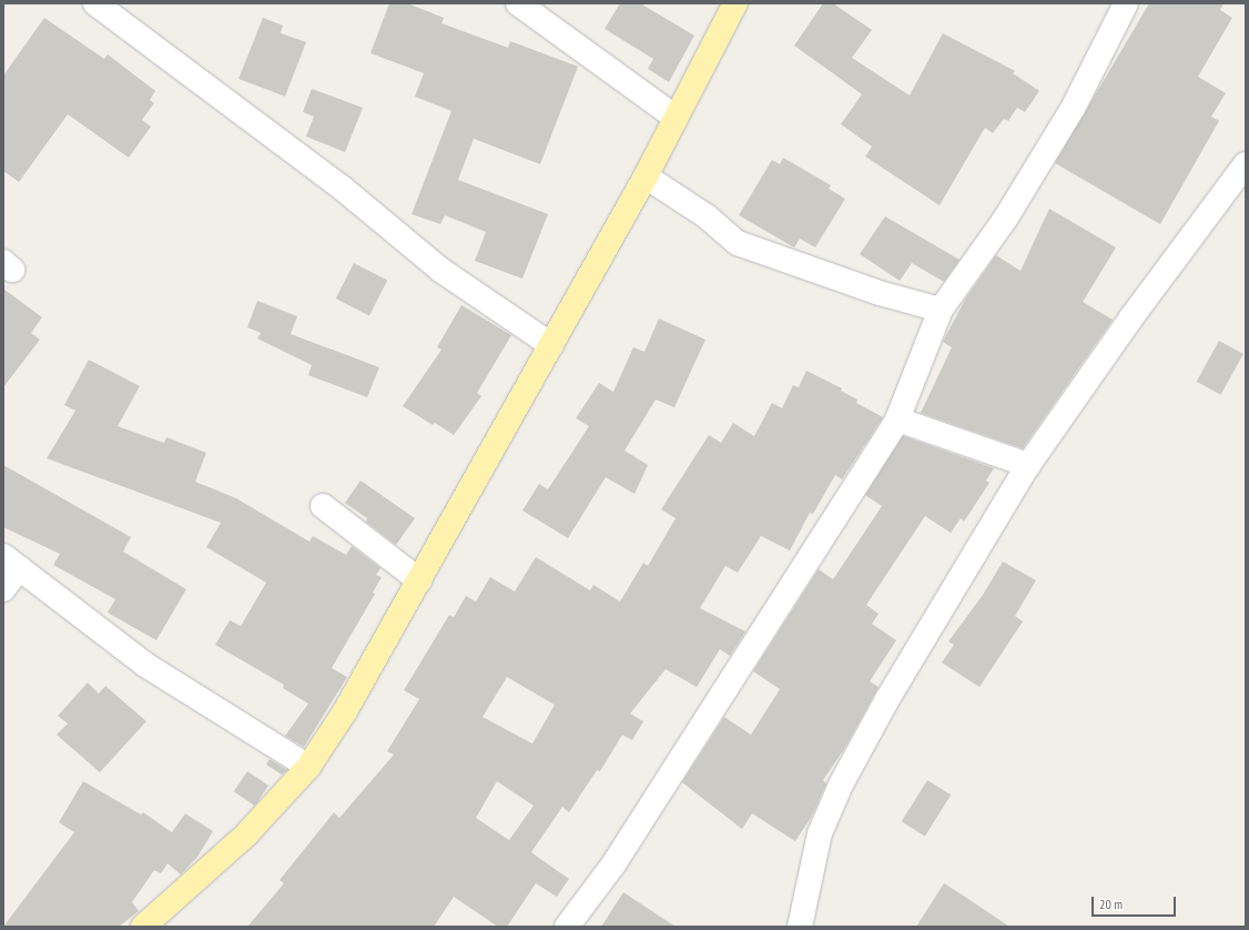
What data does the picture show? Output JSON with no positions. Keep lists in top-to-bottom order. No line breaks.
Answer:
{"scale_bar":"20 m"}
